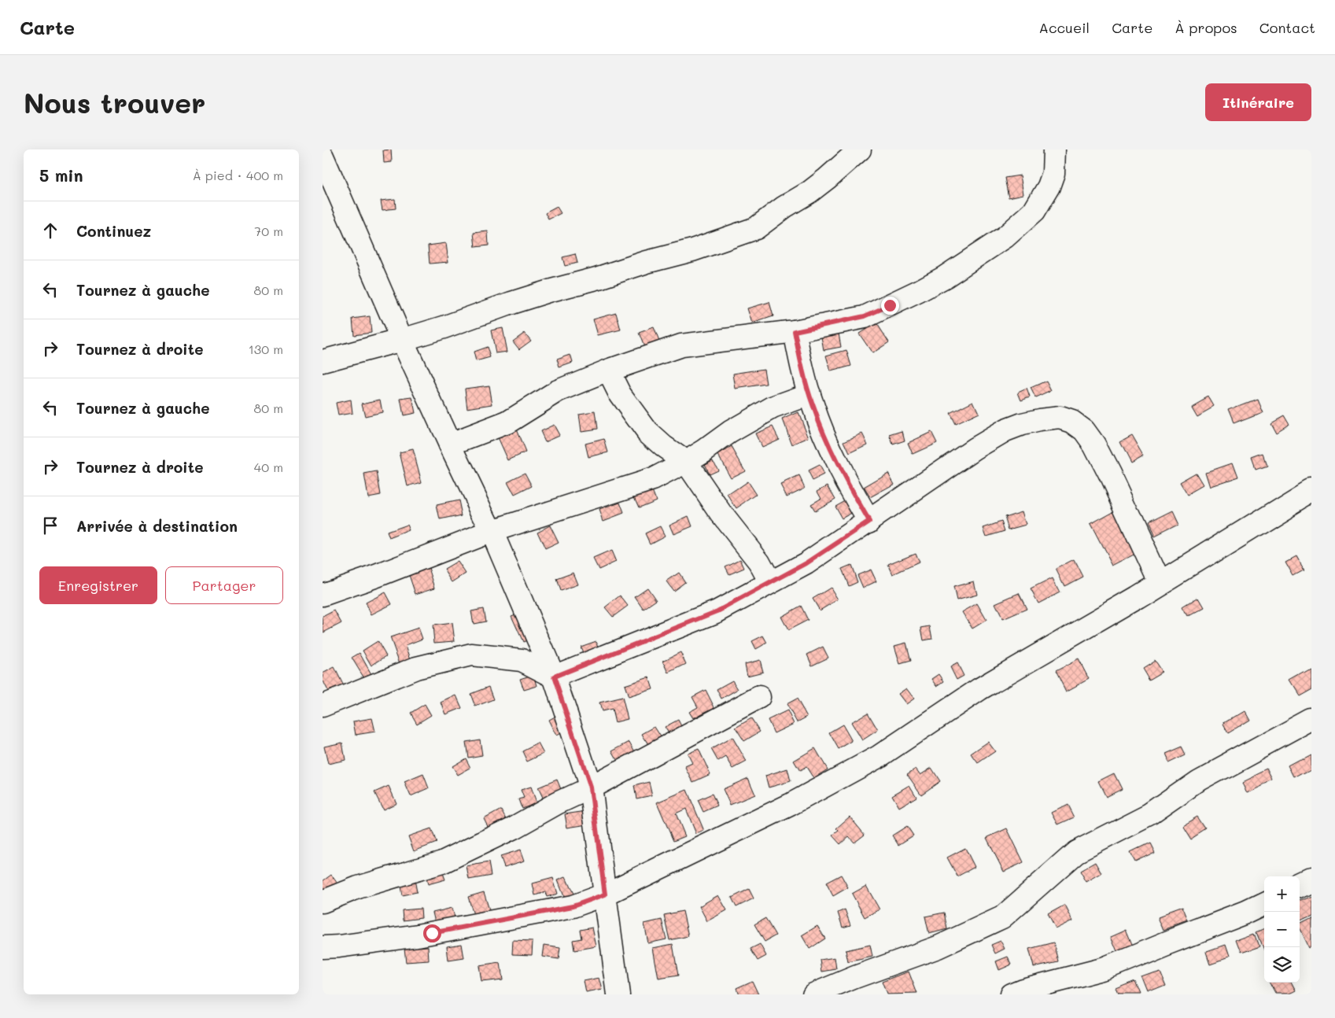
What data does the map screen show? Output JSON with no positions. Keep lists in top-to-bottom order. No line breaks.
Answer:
{"page":{"header":"Carte","nav":["Accueil","Carte","À propos","Contact"],"buttons":["Itinéraire",["Enregistrer","Partager"]],"title":"Nous trouver","heading":["5 min","À pied · 400 m"],"list":[["Continuez","70 m"],["Tournez à gauche","80 m"],["Tournez à droite","130 m"],["Tournez à gauche","80 m"],["Tournez à droite","40 m"],"Arrivée à destination"],"map_buttons":["+","−"]}}
